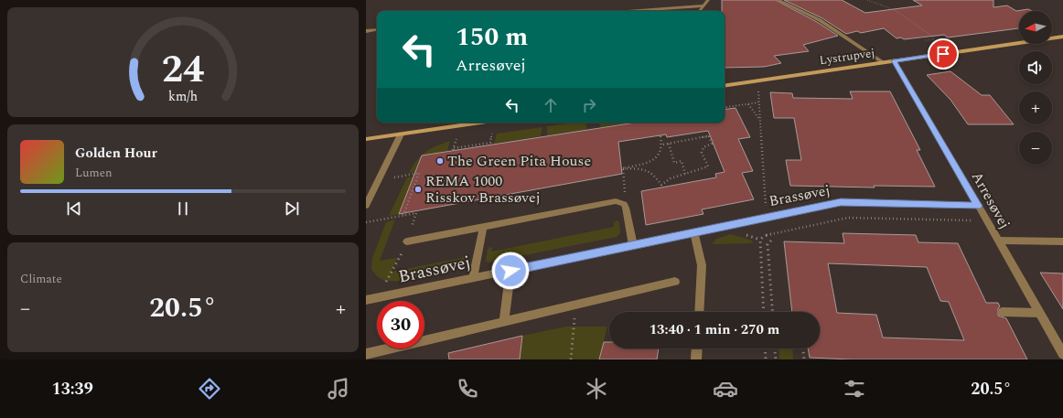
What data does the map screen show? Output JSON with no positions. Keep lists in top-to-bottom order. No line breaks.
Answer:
{"streets":{"street":["Lystrupvej","Brassøvej","Arresøvej"]},"crossings":[["Lystrupvej","Arresøvej"],["Brassøvej","Arresøvej"]],"places":["The Green Pita House","REMA 1000 Risskov Brassøvej"],"north":"left","page":{"map_buttons":["+","−"],"turn":["150 m","Arresøvej"],"song":["Golden Hour","Lumen"],"tile":"Climate","heat":["−","20.5°","+"],"limit":"30","trip":"13:40 · 1 min · 270 m","tabs":["13:39","20.5°"],"gauge":["24","km/h"]}}
